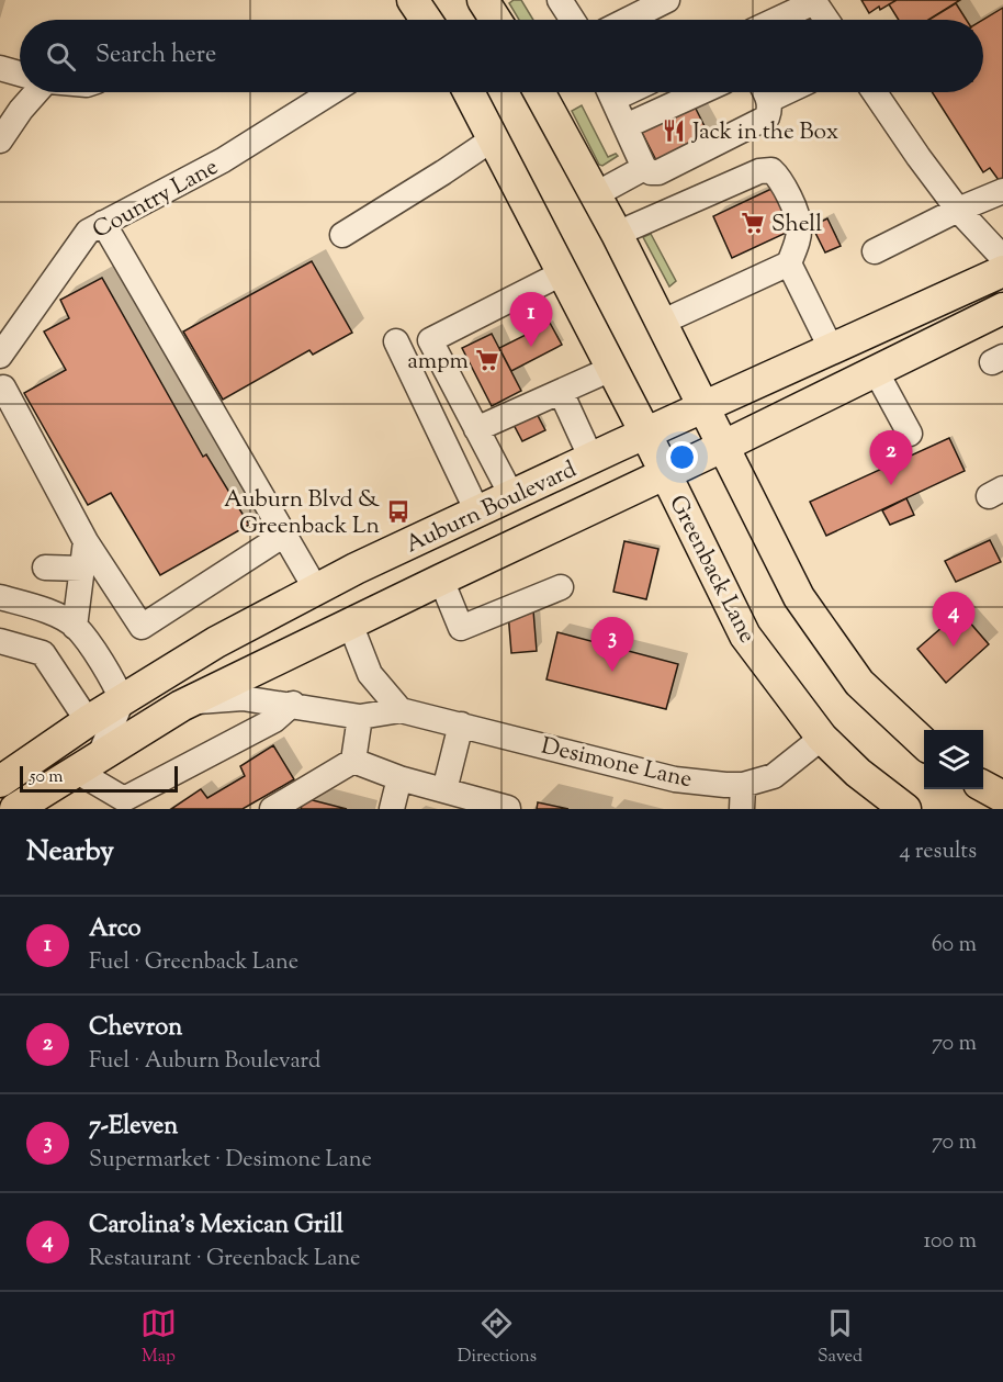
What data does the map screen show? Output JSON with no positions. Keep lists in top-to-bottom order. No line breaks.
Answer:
{"streets":{"main road":["Auburn Boulevard","Greenback Lane"],"street":["Country Lane","Desimone Lane"]},"crossings":[["Auburn Boulevard","Greenback Lane"],["Auburn Boulevard","Desimone Lane"],["Greenback Lane","Desimone Lane"]],"places":{"restaurant":["Jack in the Box"],"supermarket":["Shell","ampm"],"bus stop":["Auburn Blvd & Greenback Ln"]},"scale_bar":"50 m","page":{"search":"Search here","pins":["1","2","4","3"],"scale":"50 m","heading":["Nearby","4 results"],"list":[{"mark":"1","name":"Arco","note":"Fuel · Greenback Lane","value":"60 m"},{"mark":"2","name":"Chevron","note":"Fuel · Auburn Boulevard","value":"70 m"},{"mark":"3","name":"7-Eleven","note":"Supermarket · Desimone Lane","value":"70 m"},{"mark":"4","name":"Carolina's Mexican Grill","note":"Restaurant · Greenback Lane","value":"100 m"}],"nav":["Map","Directions","Saved"]}}
